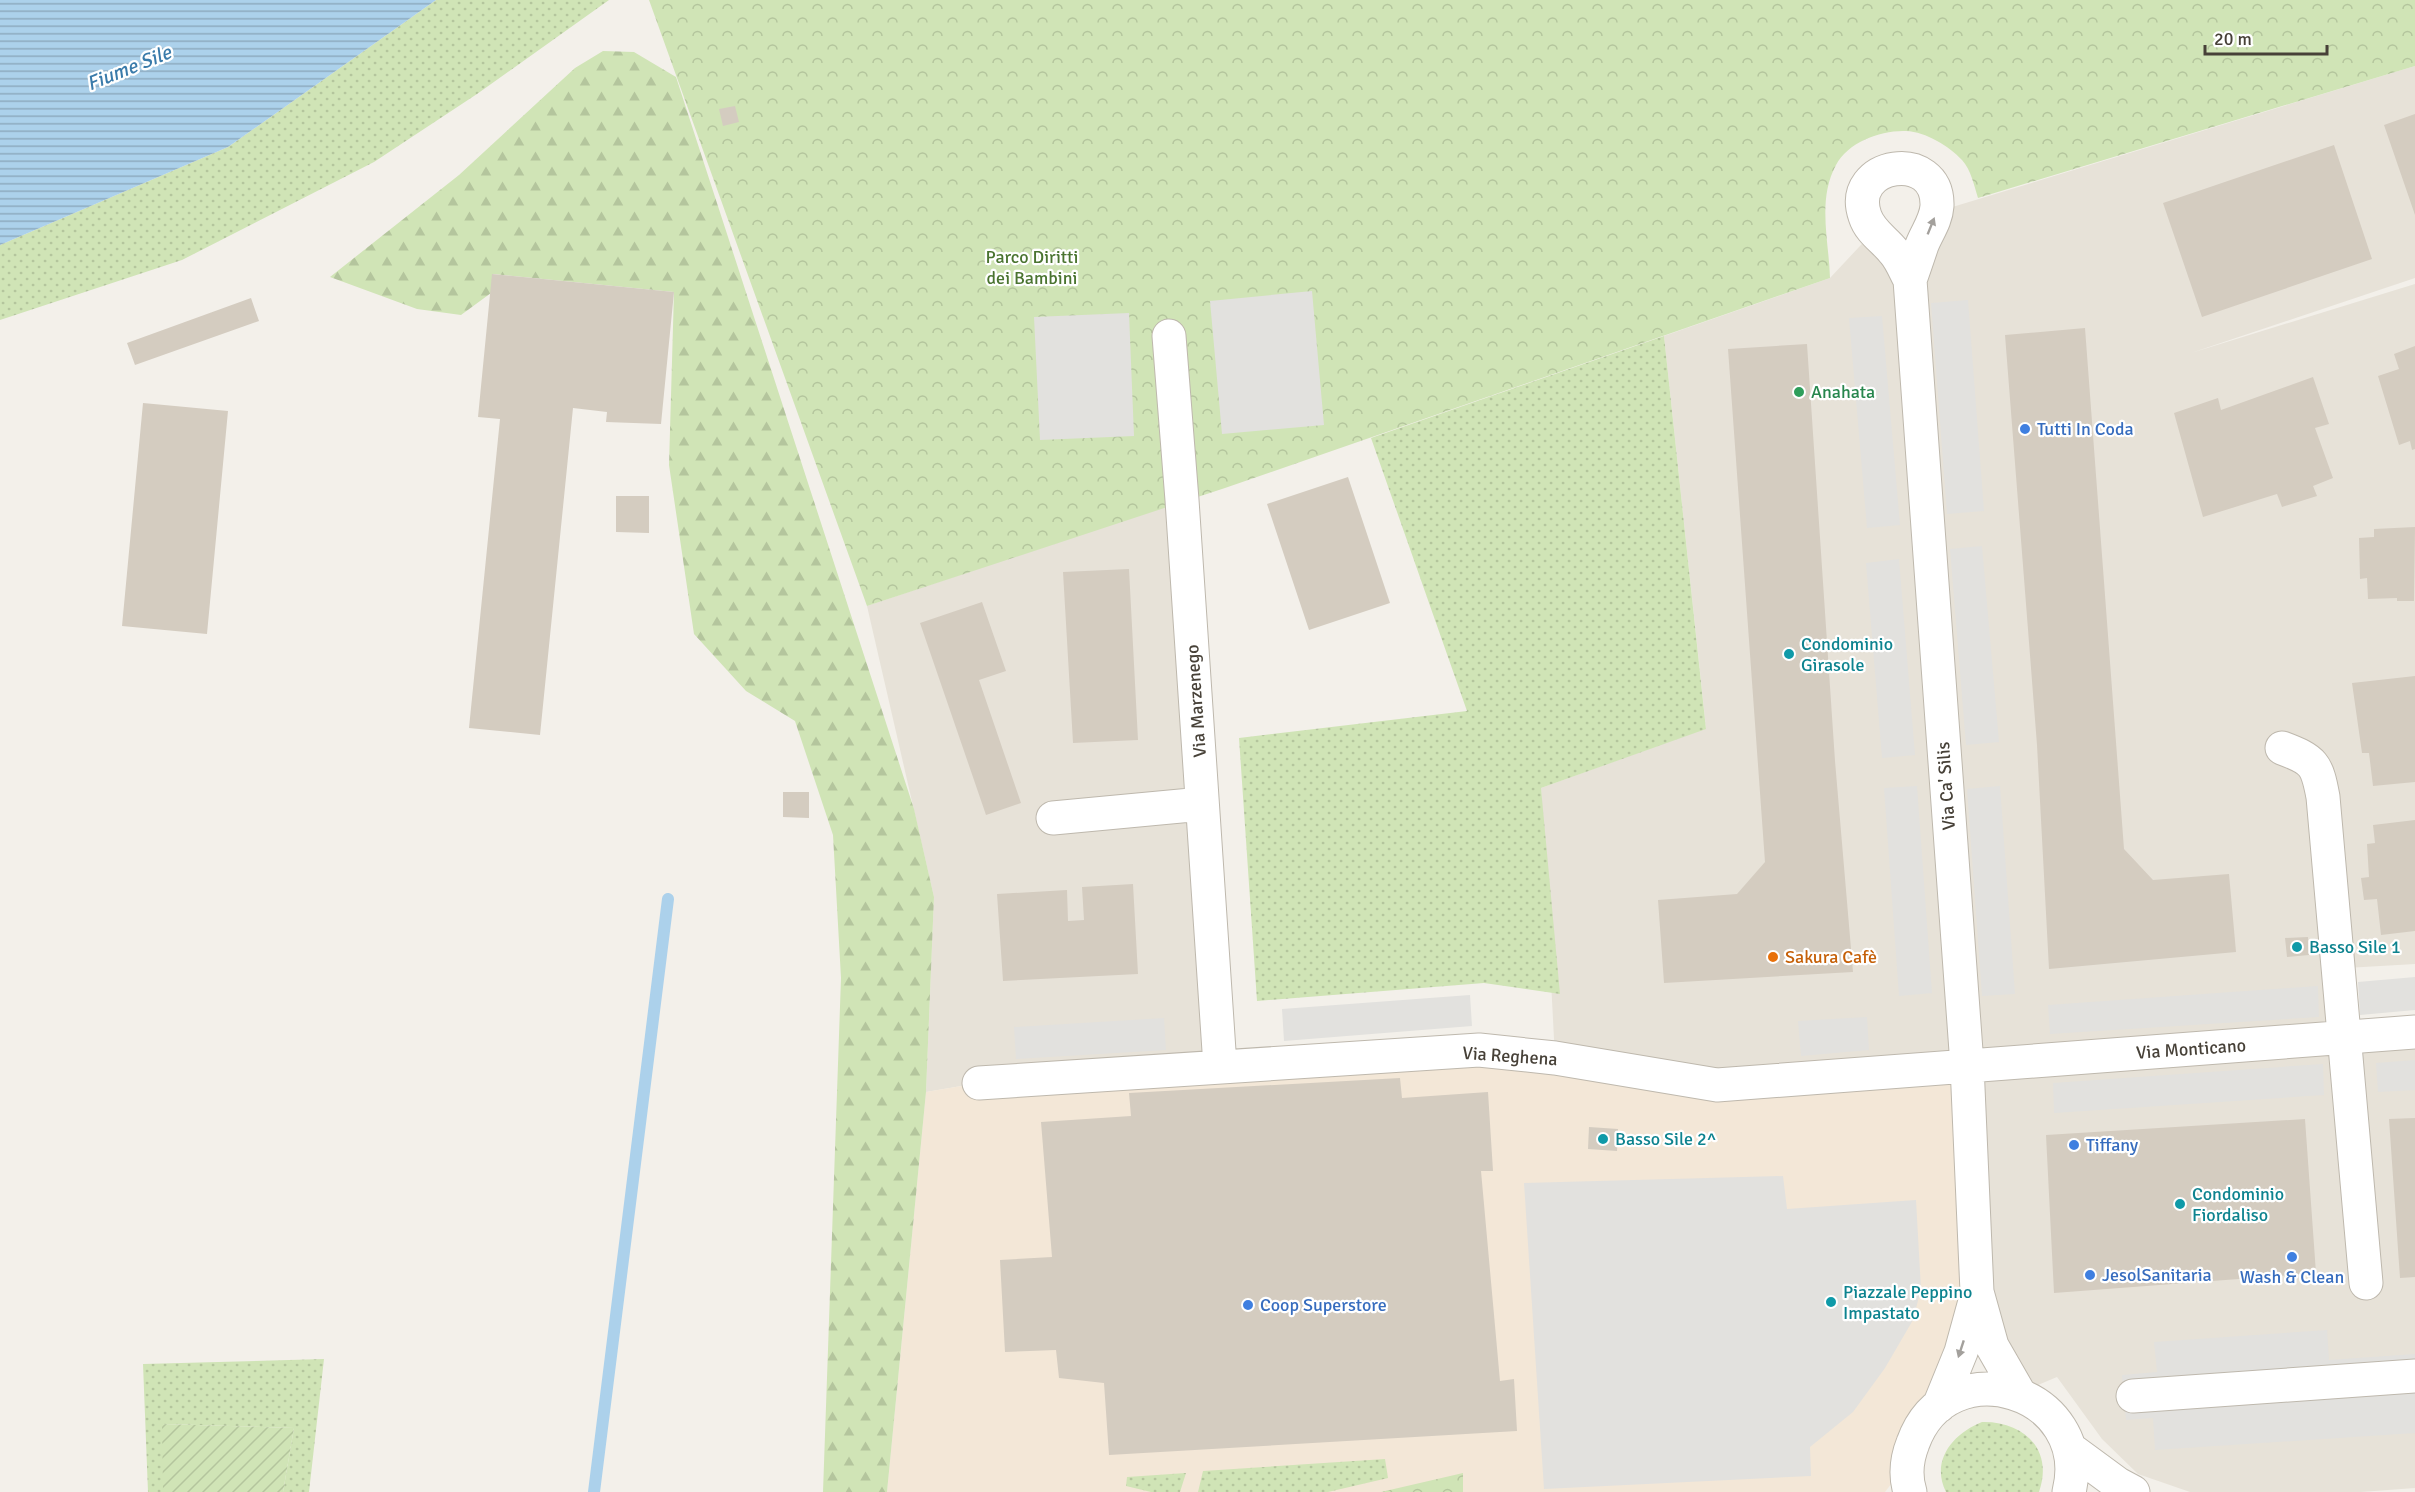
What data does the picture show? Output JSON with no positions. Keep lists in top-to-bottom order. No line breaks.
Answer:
{"streets":{"street":["Via Marzenego","Via Ca' Silis","Via Monticano","Via Reghena"]},"crossings":[["Via Marzenego","Via Reghena"],["Via Ca' Silis","Via Monticano"],["Via Ca' Silis","Via Reghena"],["Via Monticano","Via Reghena"]],"water":["Fiume Sile"],"parks":["Parco Diritti dei Bambini"],"places":["Anahata","Tutti In Coda","Condominio Girasole","Basso Sile 1","Sakura Cafè","Basso Sile 2^","Tiffany","Condominio Fiordaliso","Wash & Clean","JesolSanitaria","Piazzale Peppino Impastato","Coop Superstore"],"scale_bar":"20 m"}
